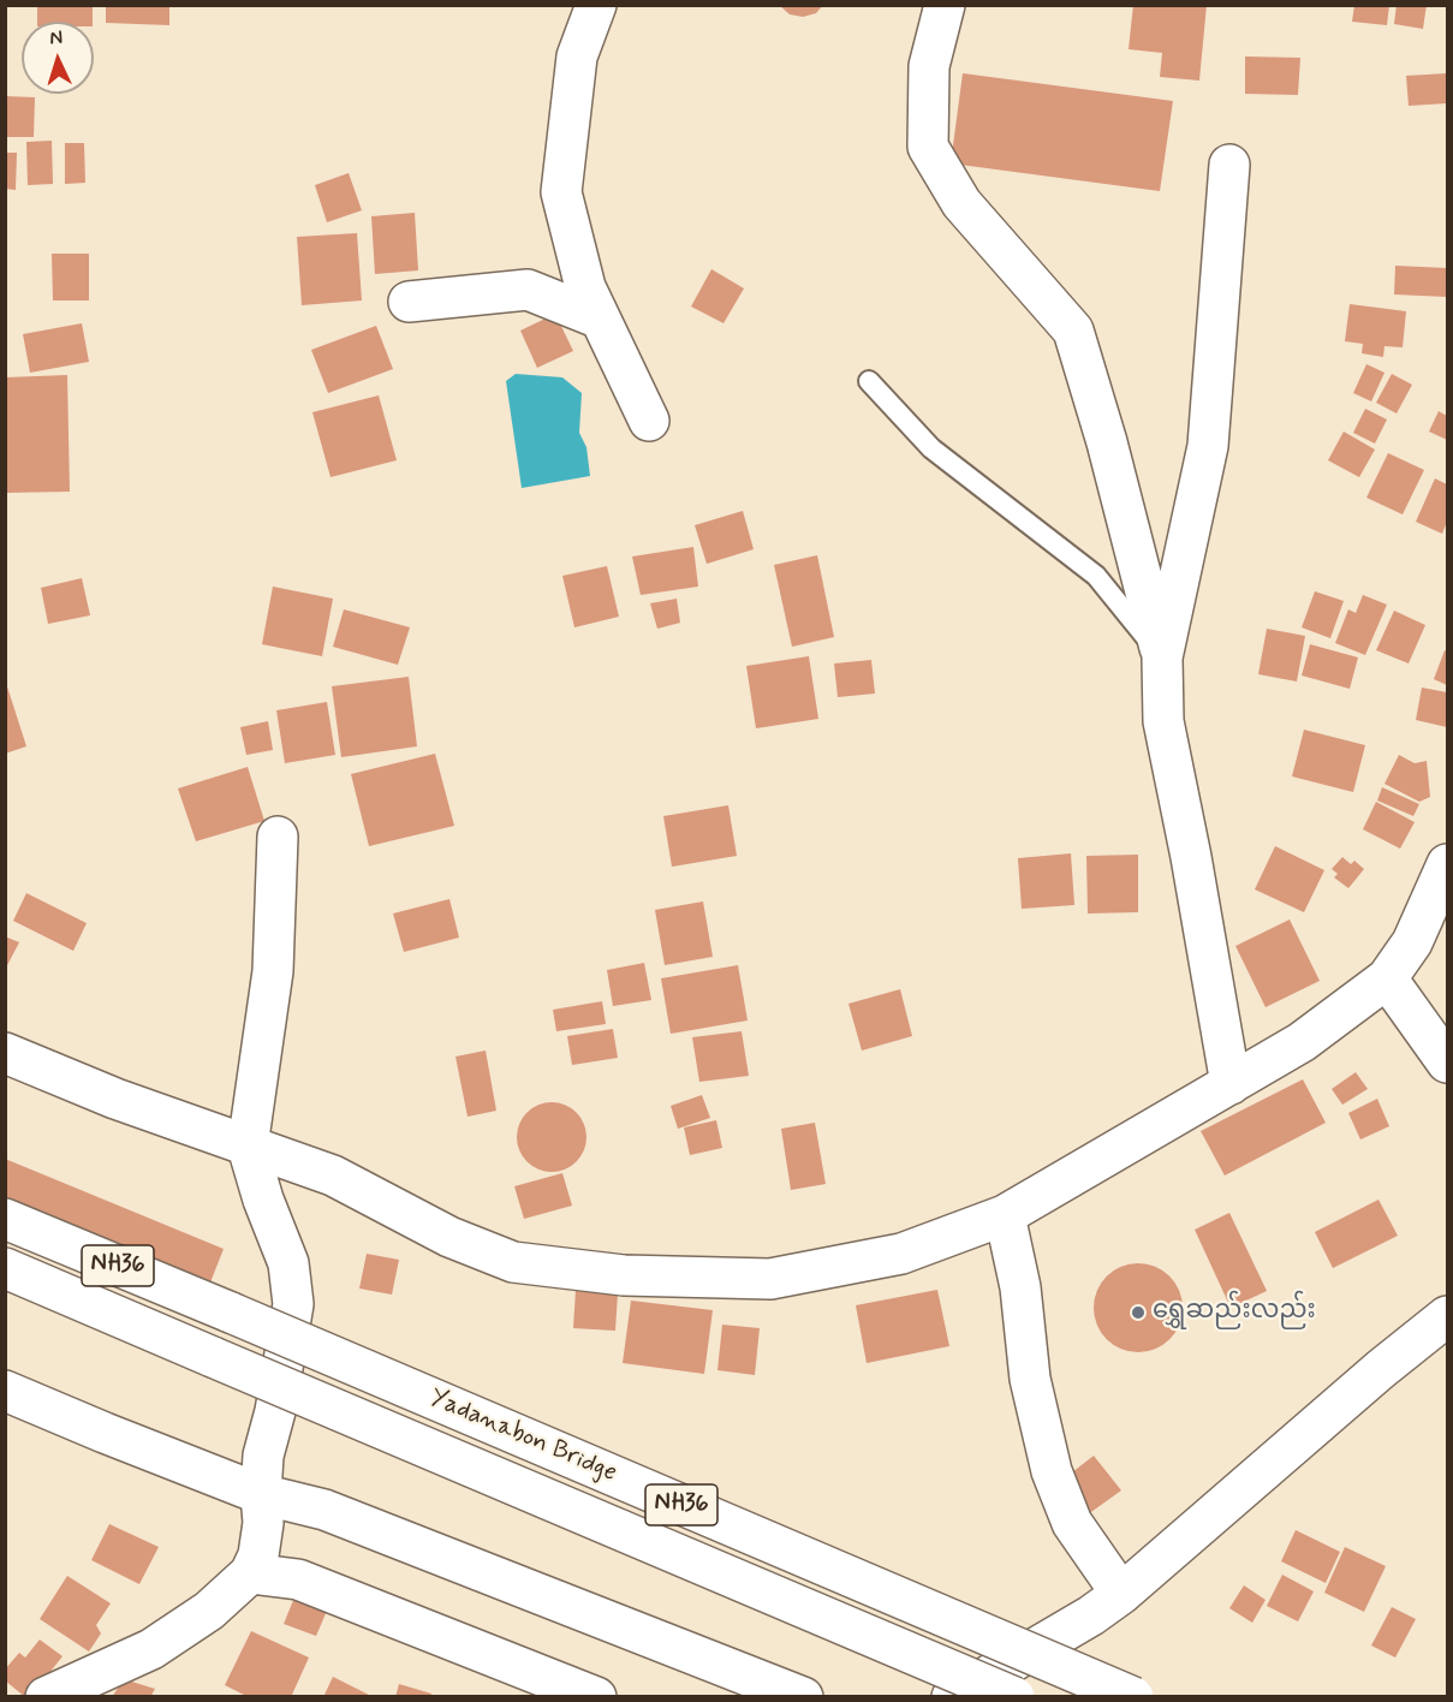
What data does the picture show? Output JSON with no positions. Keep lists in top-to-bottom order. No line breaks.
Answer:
{"streets":{"main road":["NH36","Yadanabon Bridge"]},"places":["ရွှေဆည်းလည်း"],"north":"top"}
